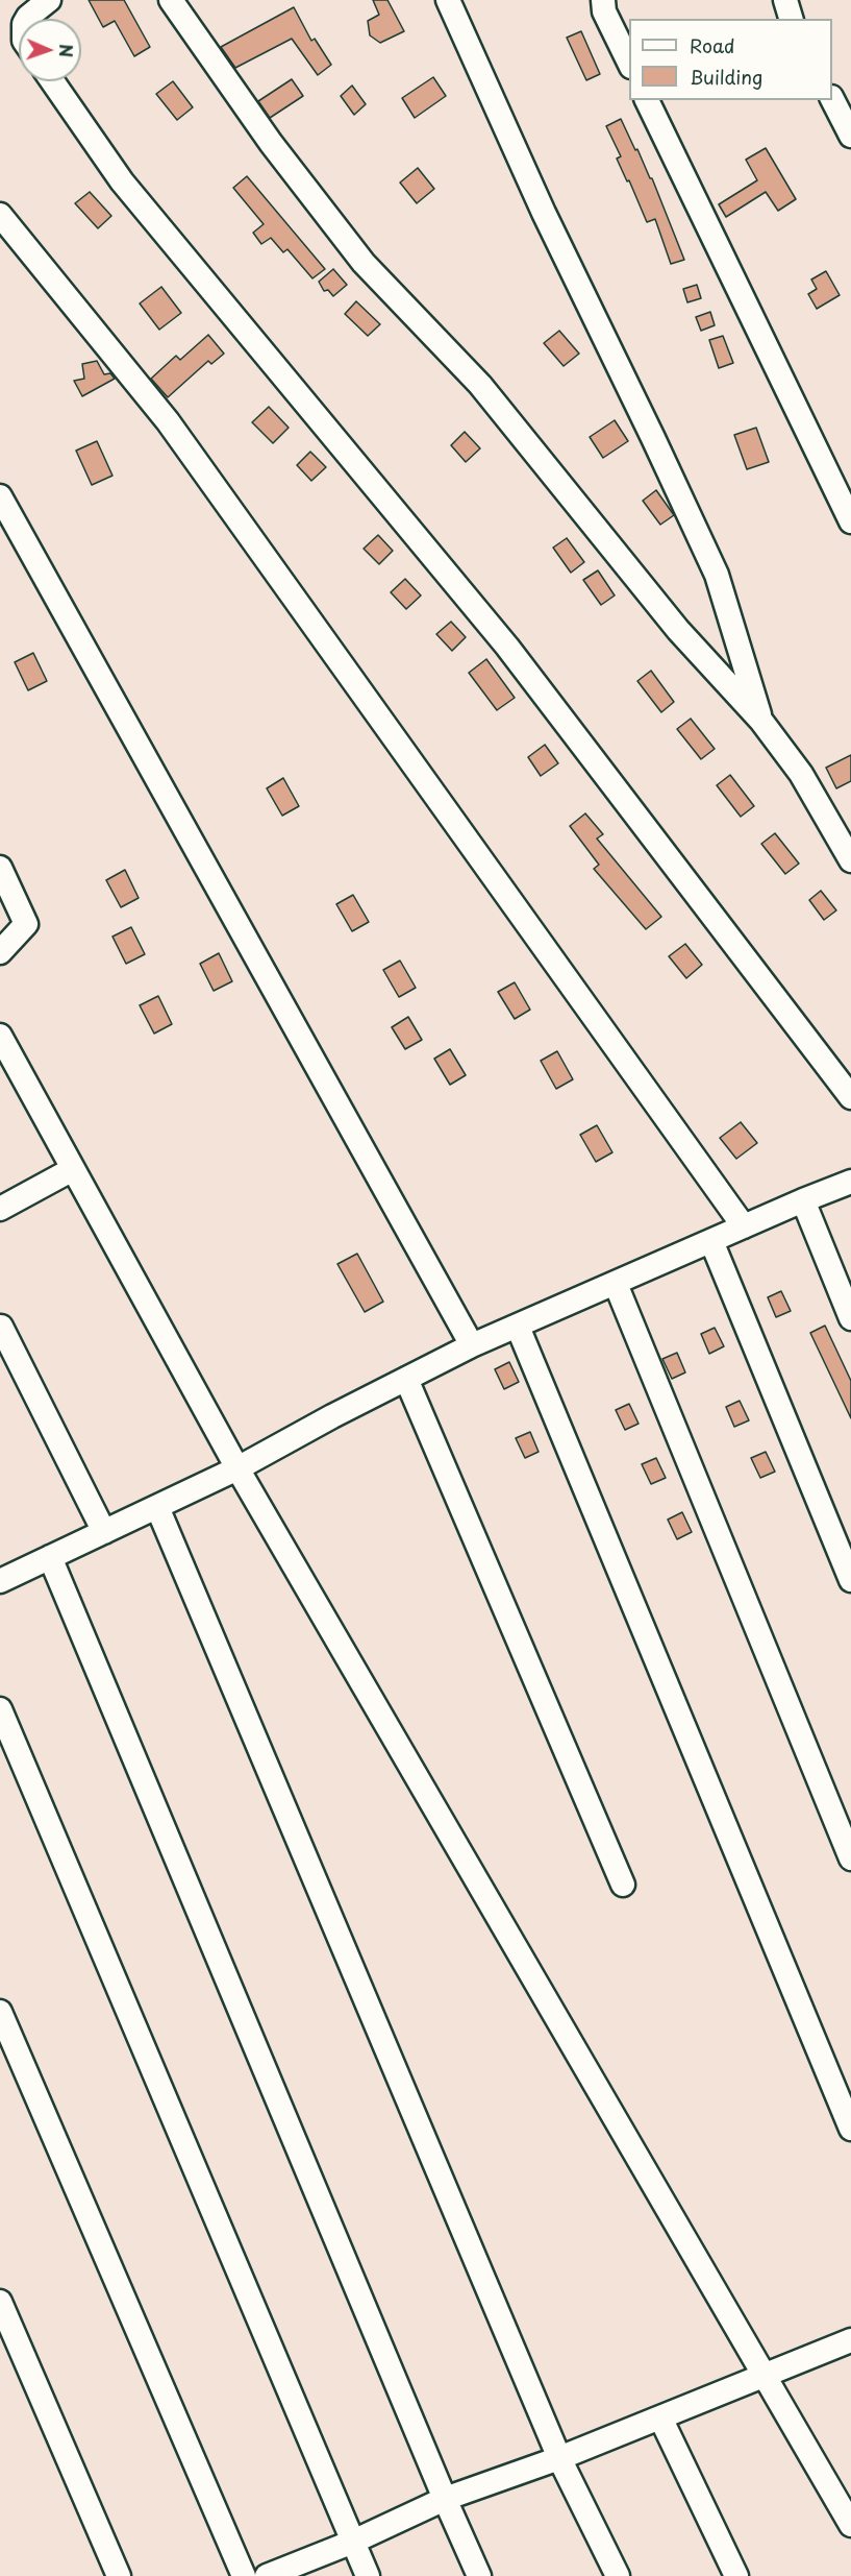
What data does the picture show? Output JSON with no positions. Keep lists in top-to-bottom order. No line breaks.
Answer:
{"legend":["Road","Building"],"north":"right"}
